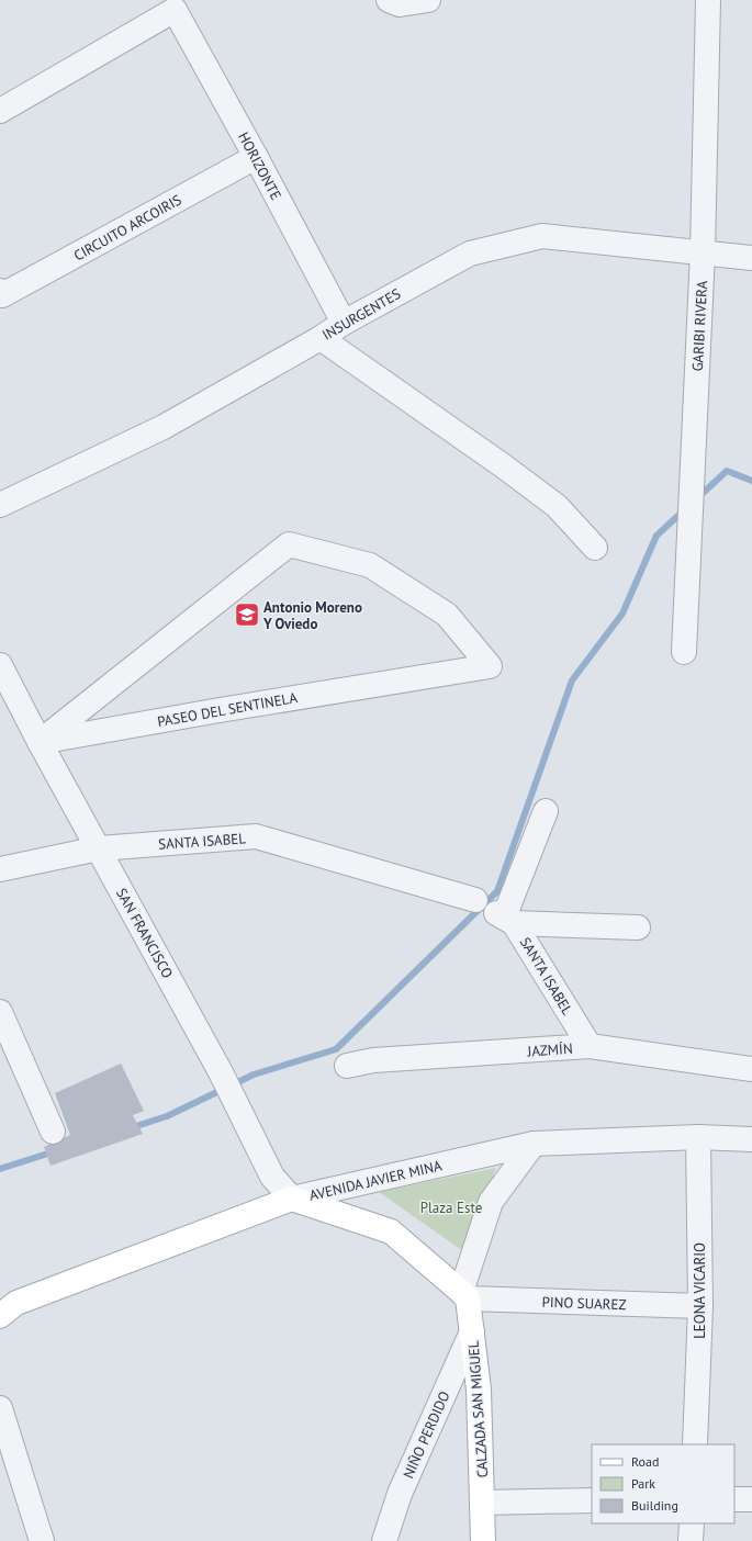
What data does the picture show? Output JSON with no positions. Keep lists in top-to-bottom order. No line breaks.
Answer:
{"streets":{"main road":["AVENIDA JAVIER MINA","CALZADA SAN MIGUEL"],"street":["HORIZONTE","CIRCUITO ARCOIRIS","INSURGENTES","GARIBI RIVERA","PASEO DEL SENTINELA","SANTA ISABEL","SAN FRANCISCO","JAZMÍN","LEONA VICARIO","PINO SUAREZ","NIÑO PERDIDO"]},"crossings":[["HORIZONTE","CIRCUITO ARCOIRIS"],["HORIZONTE","INSURGENTES"],["INSURGENTES","GARIBI RIVERA"],["PASEO DEL SENTINELA","SAN FRANCISCO"],["SANTA ISABEL","SAN FRANCISCO"],["SANTA ISABEL","JAZMÍN"],["SAN FRANCISCO","AVENIDA JAVIER MINA"],["AVENIDA JAVIER MINA","LEONA VICARIO"],["LEONA VICARIO","PINO SUAREZ"],["PINO SUAREZ","CALZADA SAN MIGUEL"],["CALZADA SAN MIGUEL","NIÑO PERDIDO"]],"parks":["Plaza Este"],"places":{"school or university":["Antonio Moreno Y Oviedo"]},"legend":["Road","Park","Building"]}
